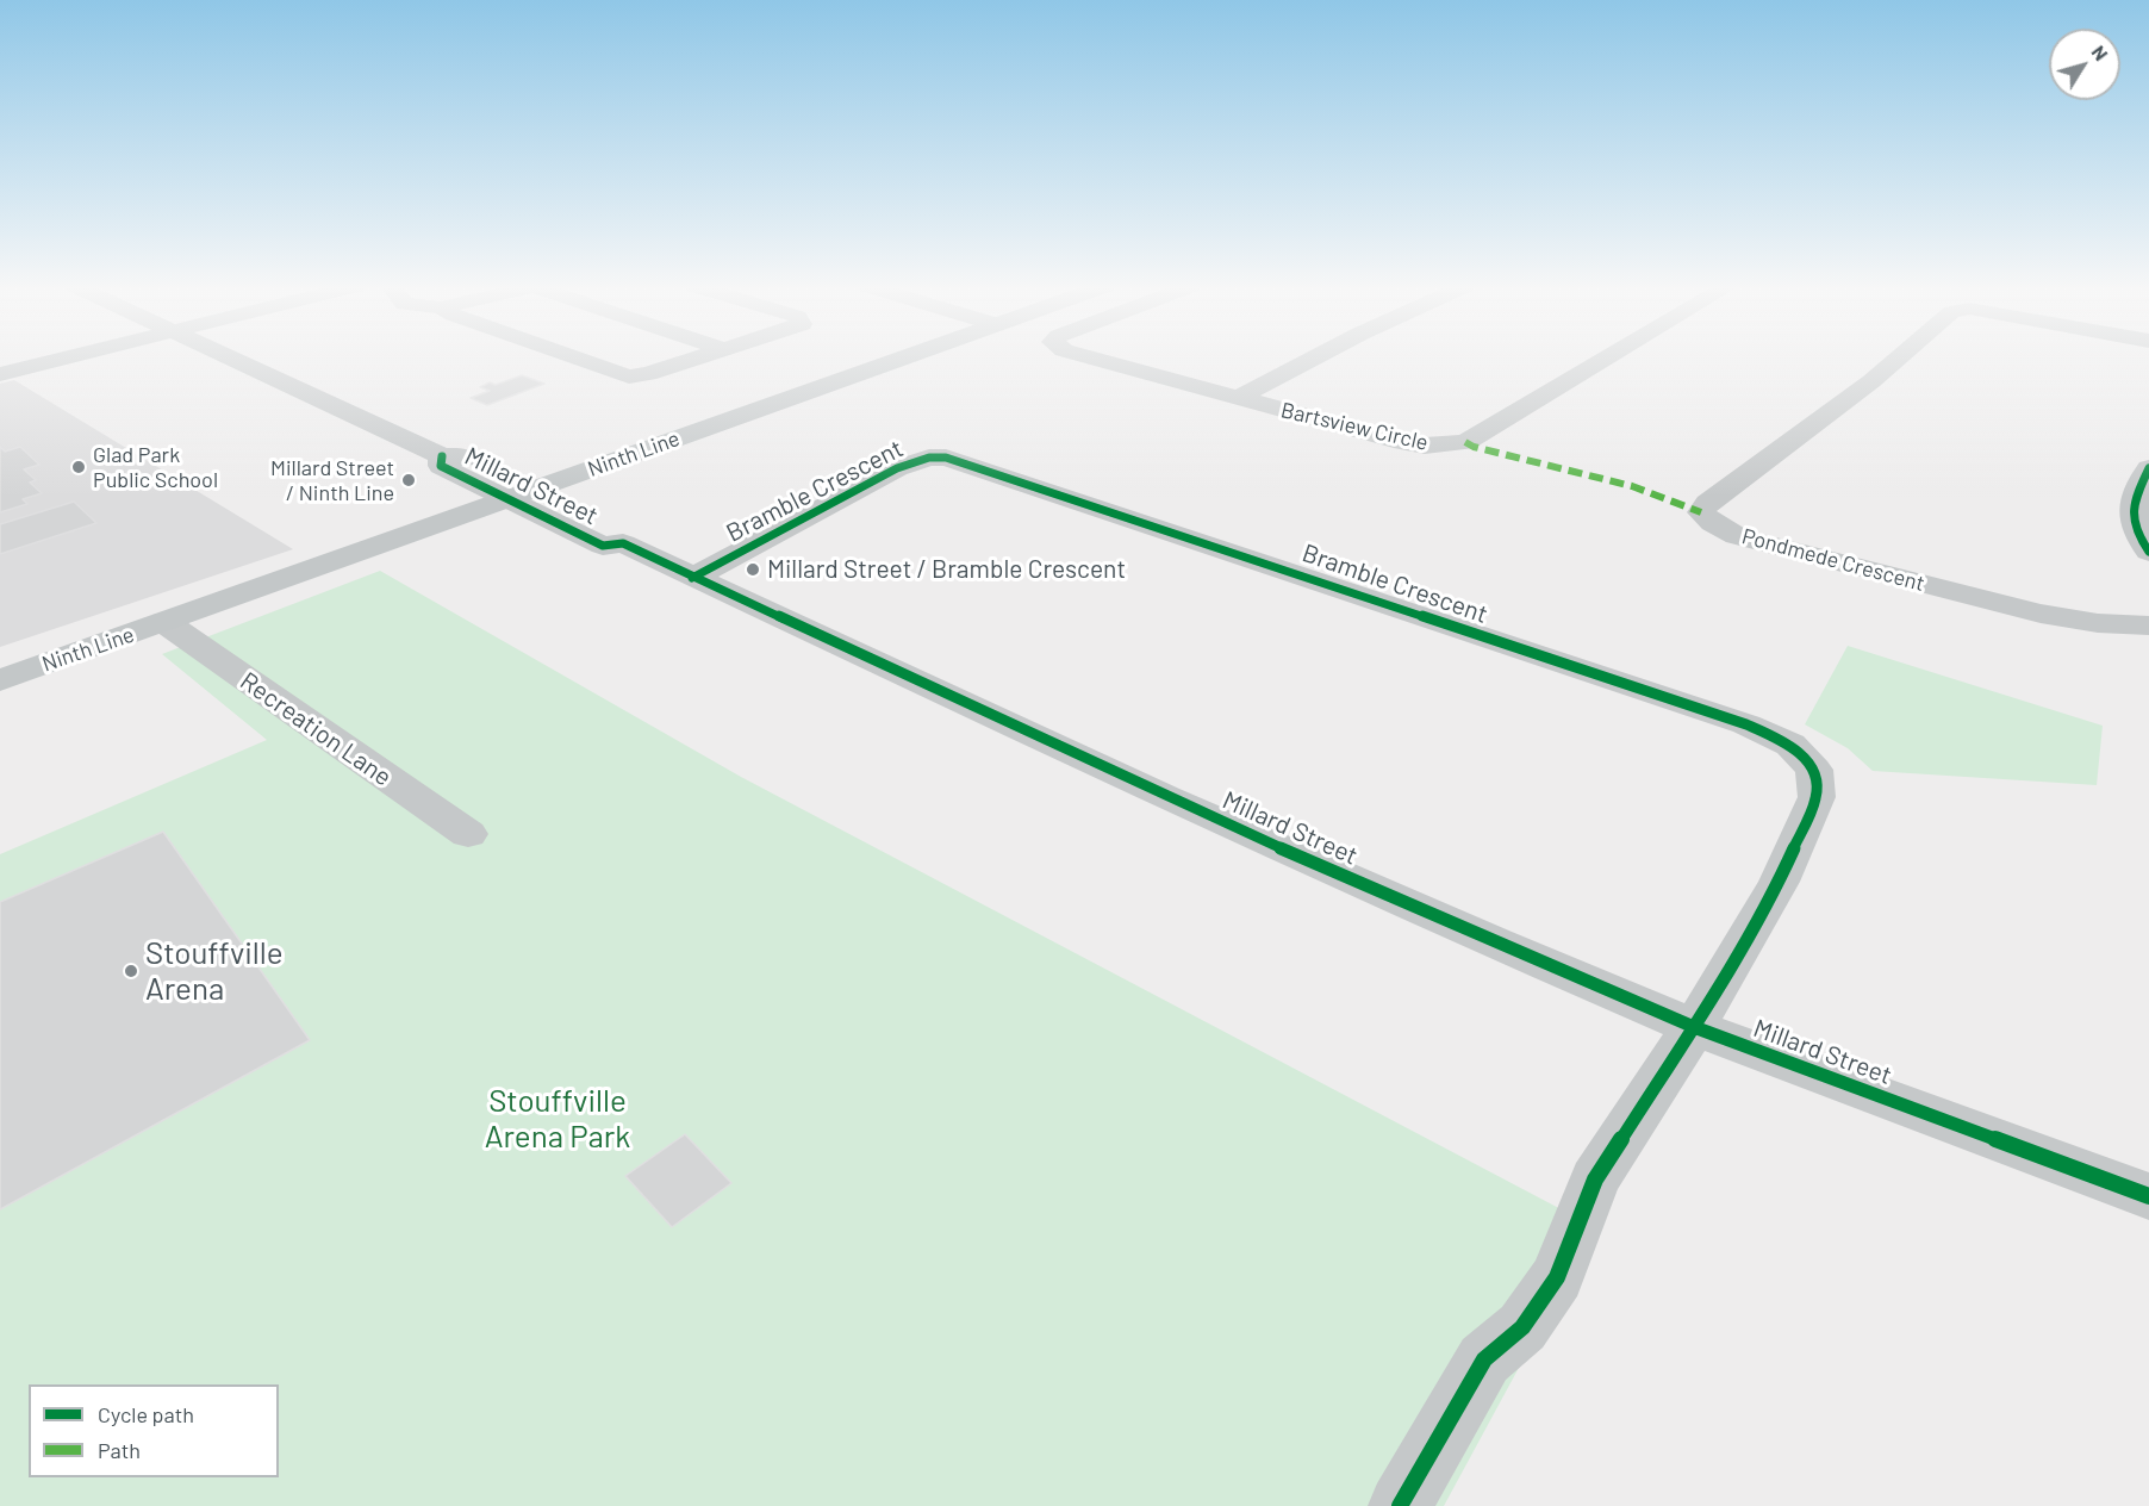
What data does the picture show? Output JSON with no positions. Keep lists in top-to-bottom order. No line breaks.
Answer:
{"streets":{"main road":["Ninth Line"],"street":["Bartsview Circle","Millard Street","Bramble Crescent","Pondmede Crescent","Recreation Lane"]},"crossings":[["Ninth Line","Millard Street"],["Ninth Line","Recreation Lane"],["Millard Street","Bramble Crescent"]],"parks":["Stouffville Arena Park"],"places":["Glad Park Public School","Millard Street / Ninth Line","Millard Street / Bramble Crescent","Stouffville Arena"],"legend":["Cycle path","Path"],"north":"top right"}
